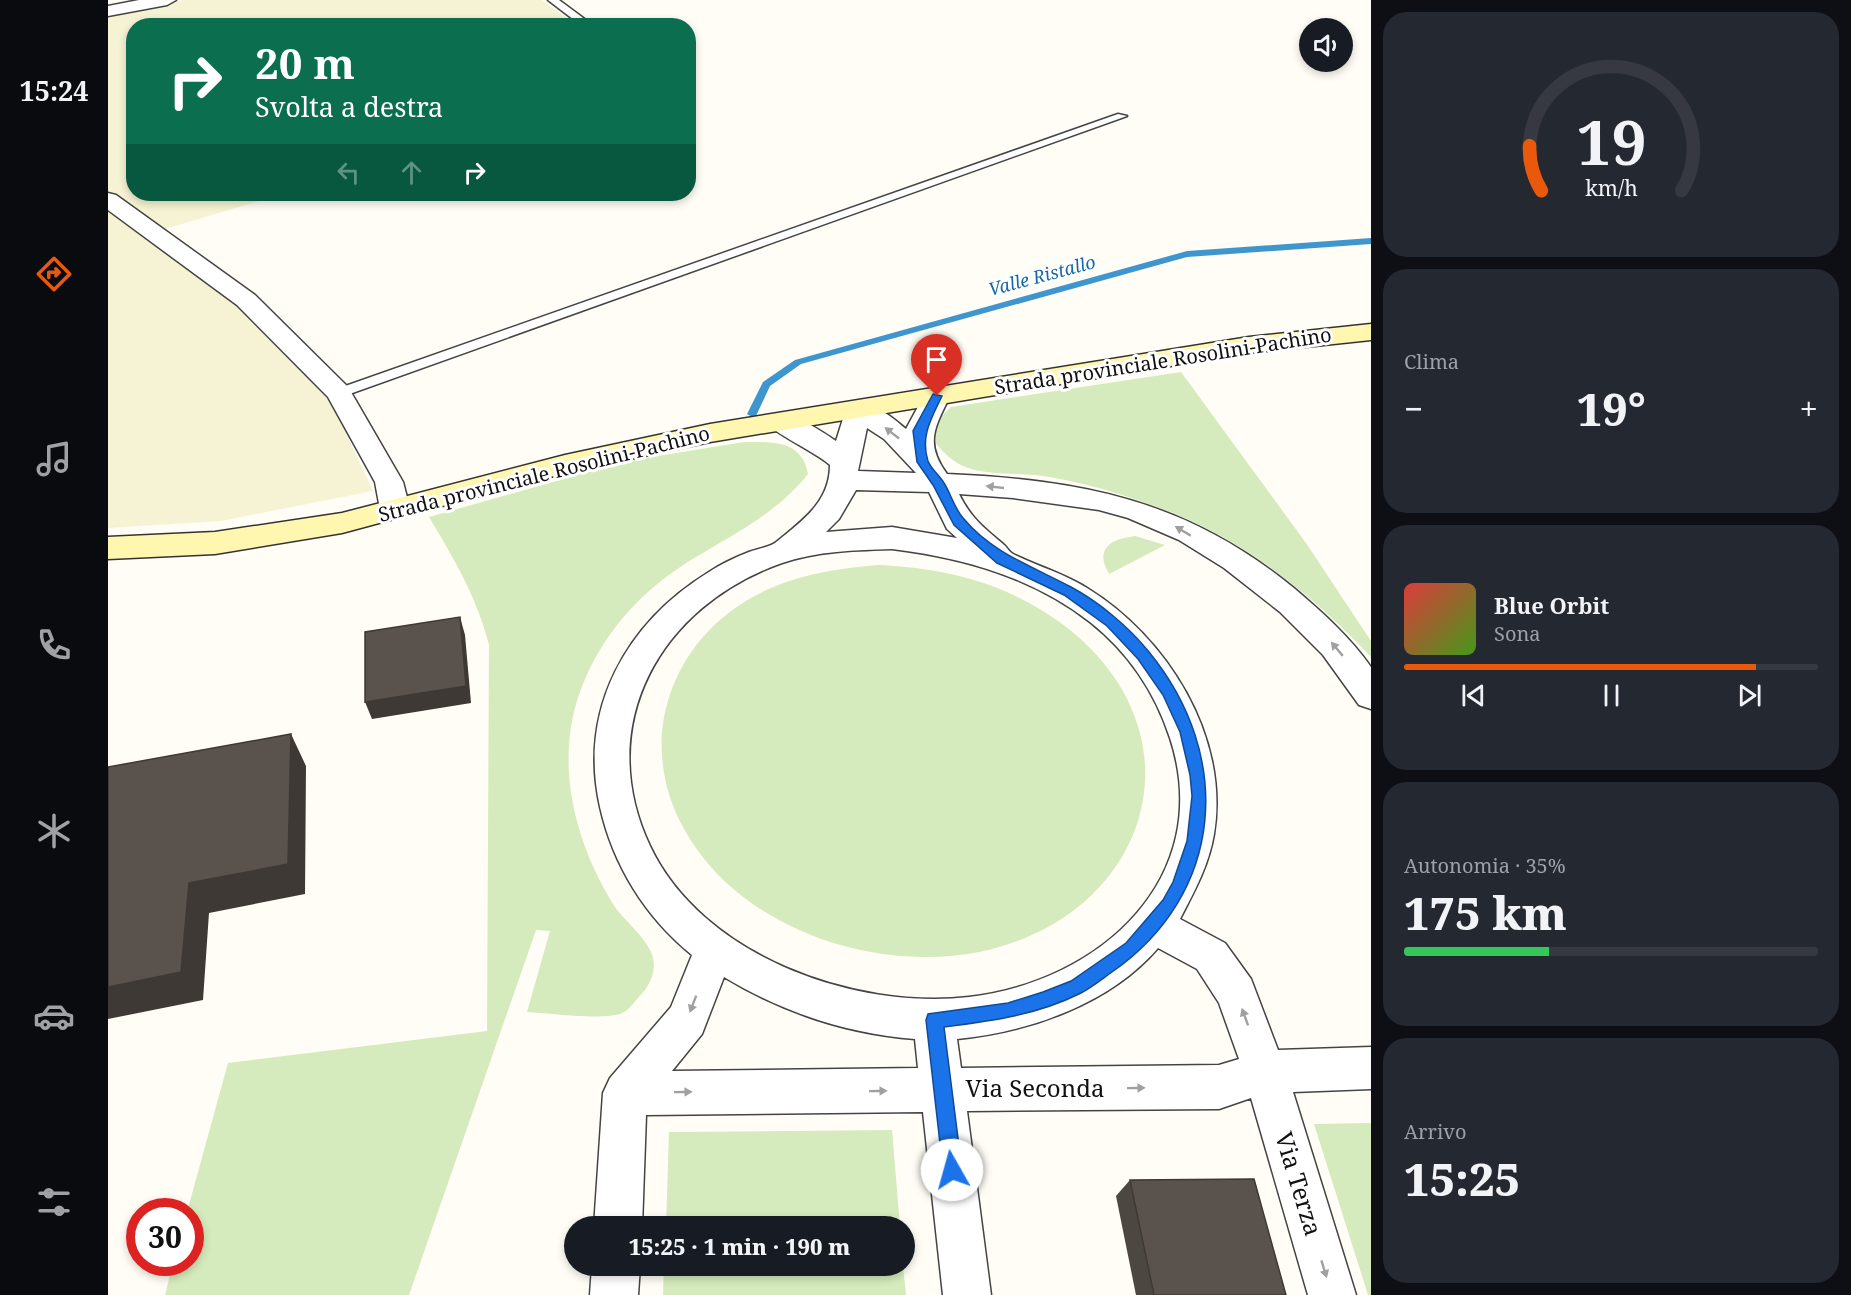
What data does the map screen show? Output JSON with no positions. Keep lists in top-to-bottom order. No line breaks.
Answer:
{"streets":{"main road":["Strada provinciale Rosolini-Pachino"],"street":["Via Seconda","Via Terza"]},"crossings":[["Via Seconda","Via Terza"]],"water":["Valle Ristallo"],"page":{"tabs":"15:24","turn":["20 m","Svolta a destra"],"tile":["Clima",["Autonomia · 35%","175 km"],["Arrivo","15:25"]],"heat":["−","19°","+"],"song":["Blue Orbit","Sona"],"limit":"30","trip":"15:25 · 1 min · 190 m","gauge":["19","km/h"]}}
